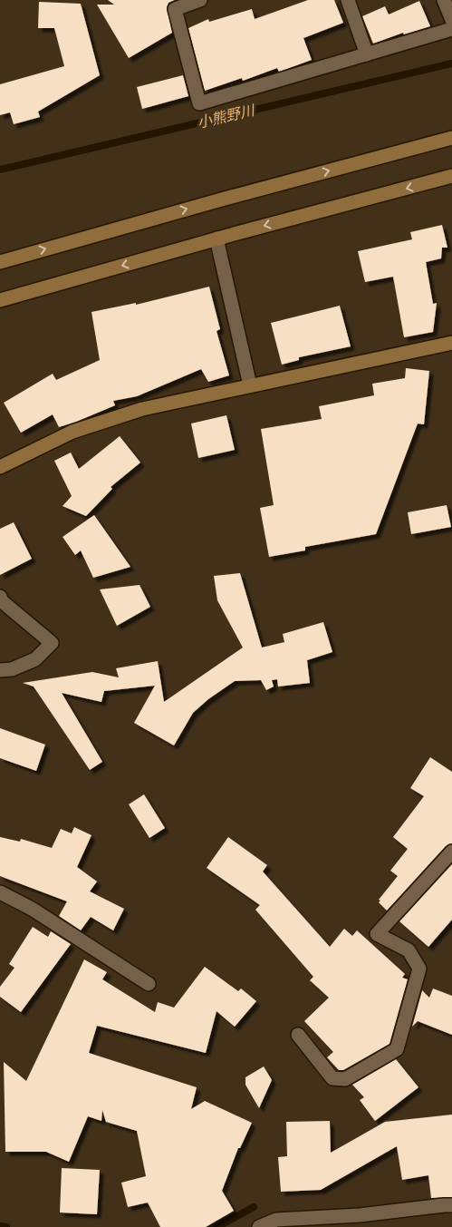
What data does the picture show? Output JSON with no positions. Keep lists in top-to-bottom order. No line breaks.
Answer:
{"water":["小熊野川"]}
